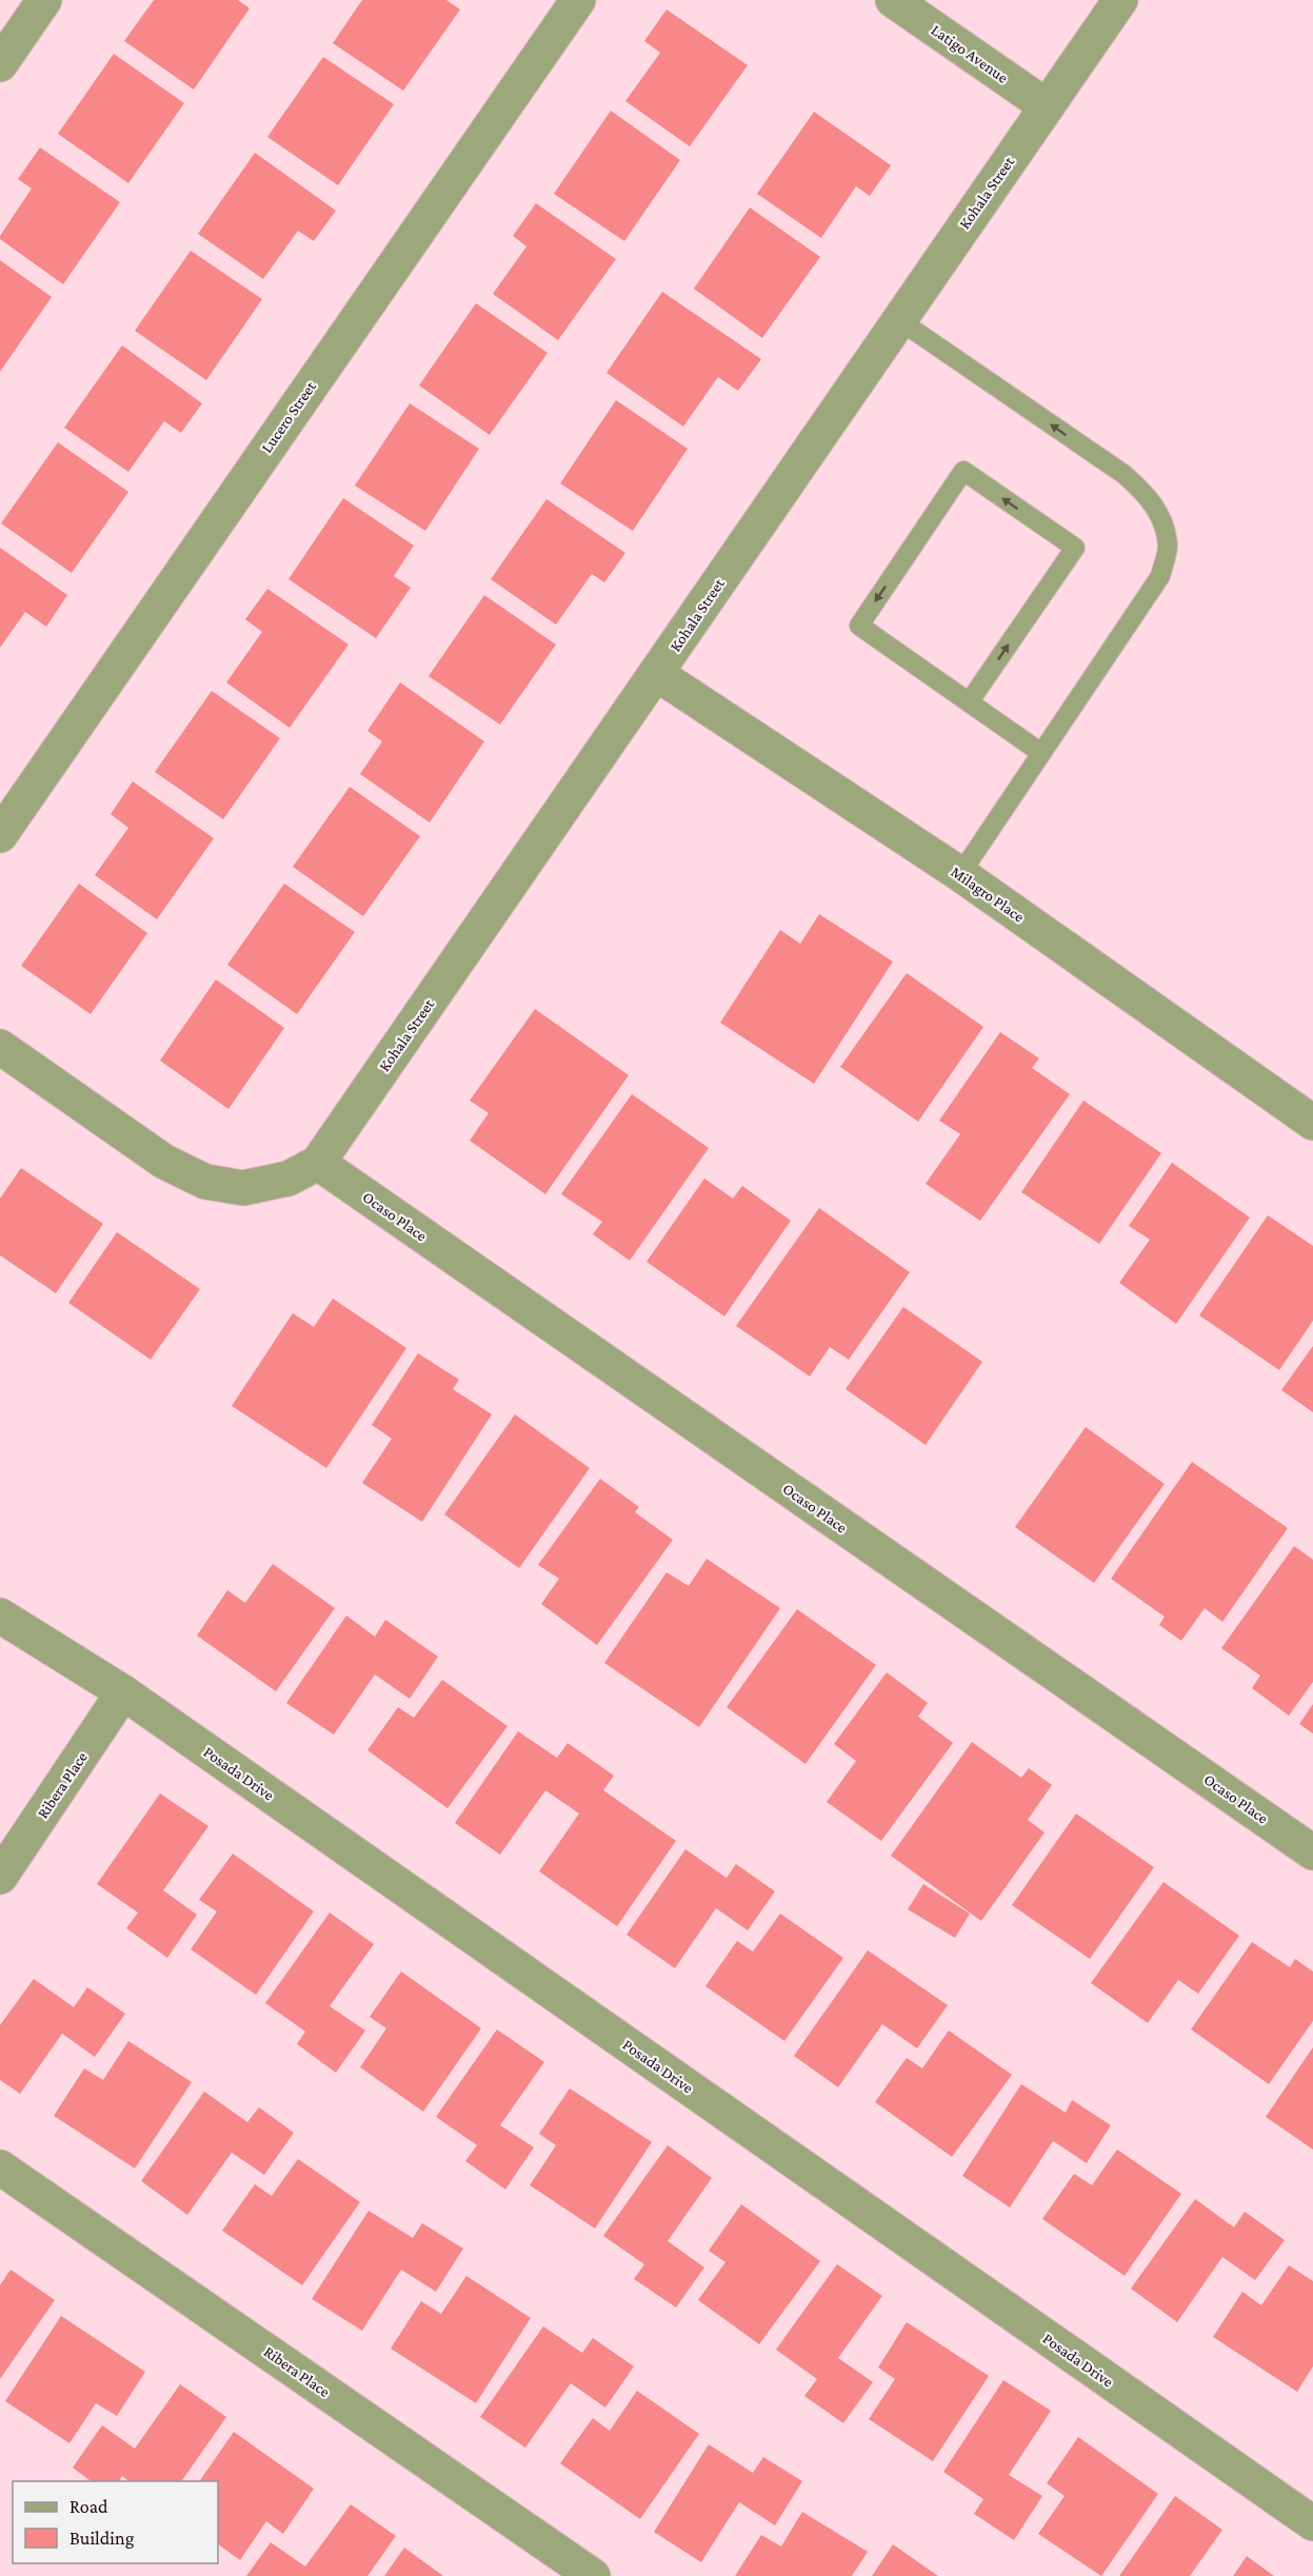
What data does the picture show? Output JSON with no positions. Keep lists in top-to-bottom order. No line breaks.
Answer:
{"streets":{"street":["Latigo Avenue","Kohala Street","Lucero Street","Milagro Place","Ocaso Place","Posada Drive","Ribera Place"]},"crossings":[["Latigo Avenue","Kohala Street"],["Kohala Street","Milagro Place"],["Kohala Street","Ocaso Place"],["Posada Drive","Ribera Place"]],"legend":["Road","Building"]}
